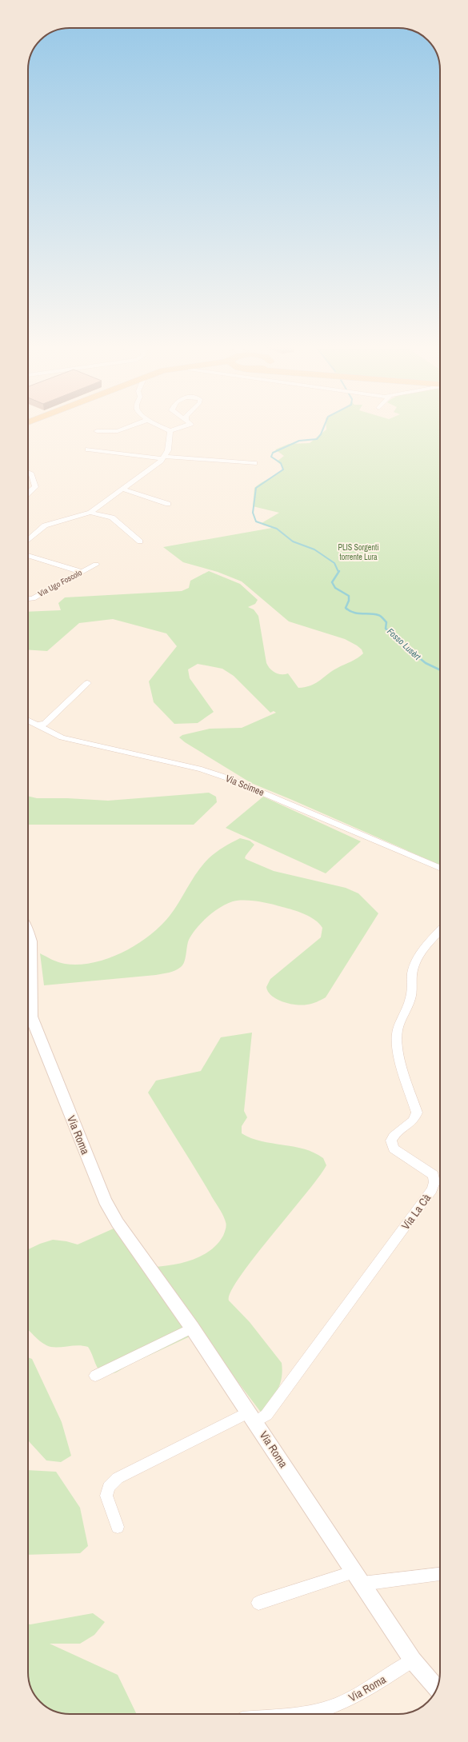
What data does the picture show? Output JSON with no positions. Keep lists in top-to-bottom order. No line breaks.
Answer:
{"streets":{"street":["Via Ugo Foscolo","Via Scimee","Via Roma","Via La Cà"]},"crossings":[["Via Roma","Via La Cà"]],"water":["Fosso Lusèrt"],"parks":["PLIS Sorgenti torrente Lura"]}
